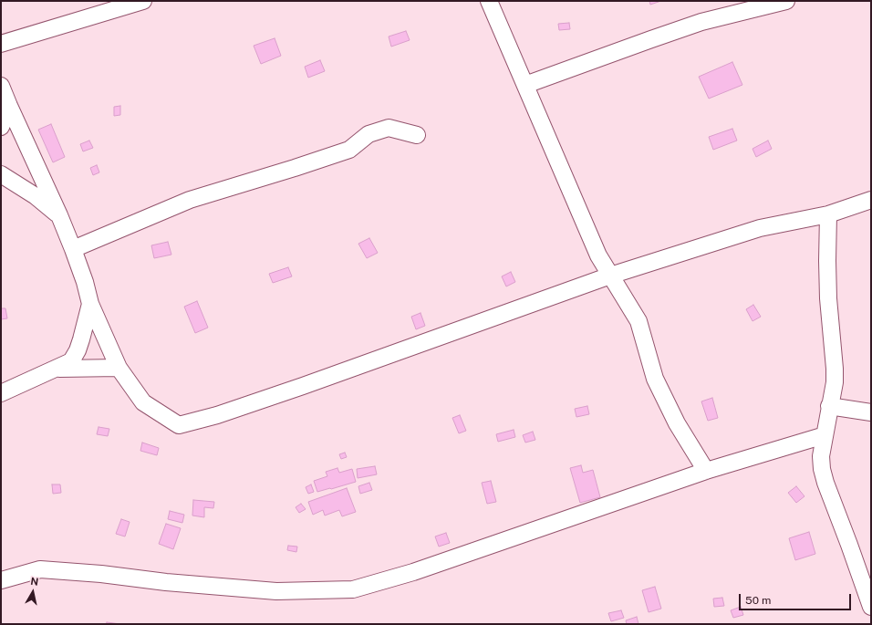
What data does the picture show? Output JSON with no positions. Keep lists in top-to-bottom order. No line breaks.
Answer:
{"scale_bar":"50 m","north":"top"}
